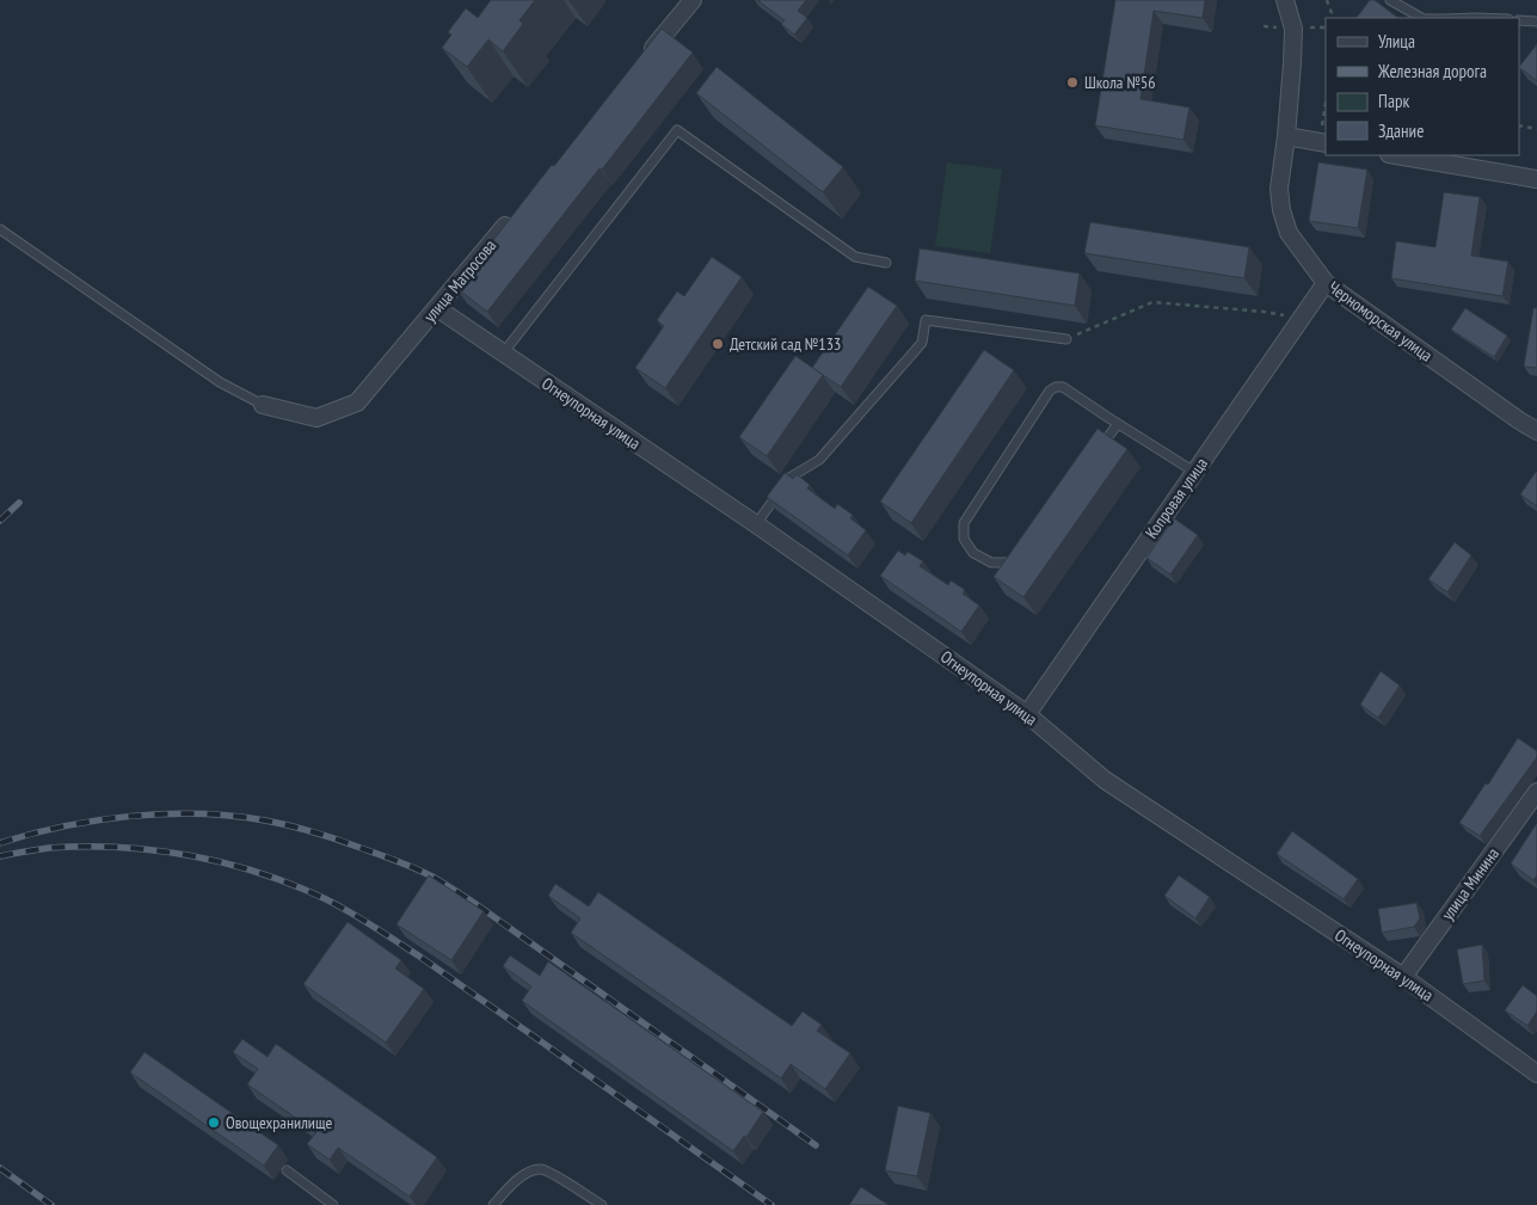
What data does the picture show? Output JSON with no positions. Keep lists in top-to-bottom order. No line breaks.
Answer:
{"streets":{"street":["улица Матросова","Черноморская улица","Огнеупорная улица","Копровая улица","улица Минина"]},"crossings":[["улица Матросова","Огнеупорная улица"],["Черноморская улица","Копровая улица"],["Огнеупорная улица","Копровая улица"],["Огнеупорная улица","улица Минина"]],"places":["Школа №56","Детский сад №133","Овощехранилище"],"legend":["Улица","Железная дорога","Парк","Здание"]}
